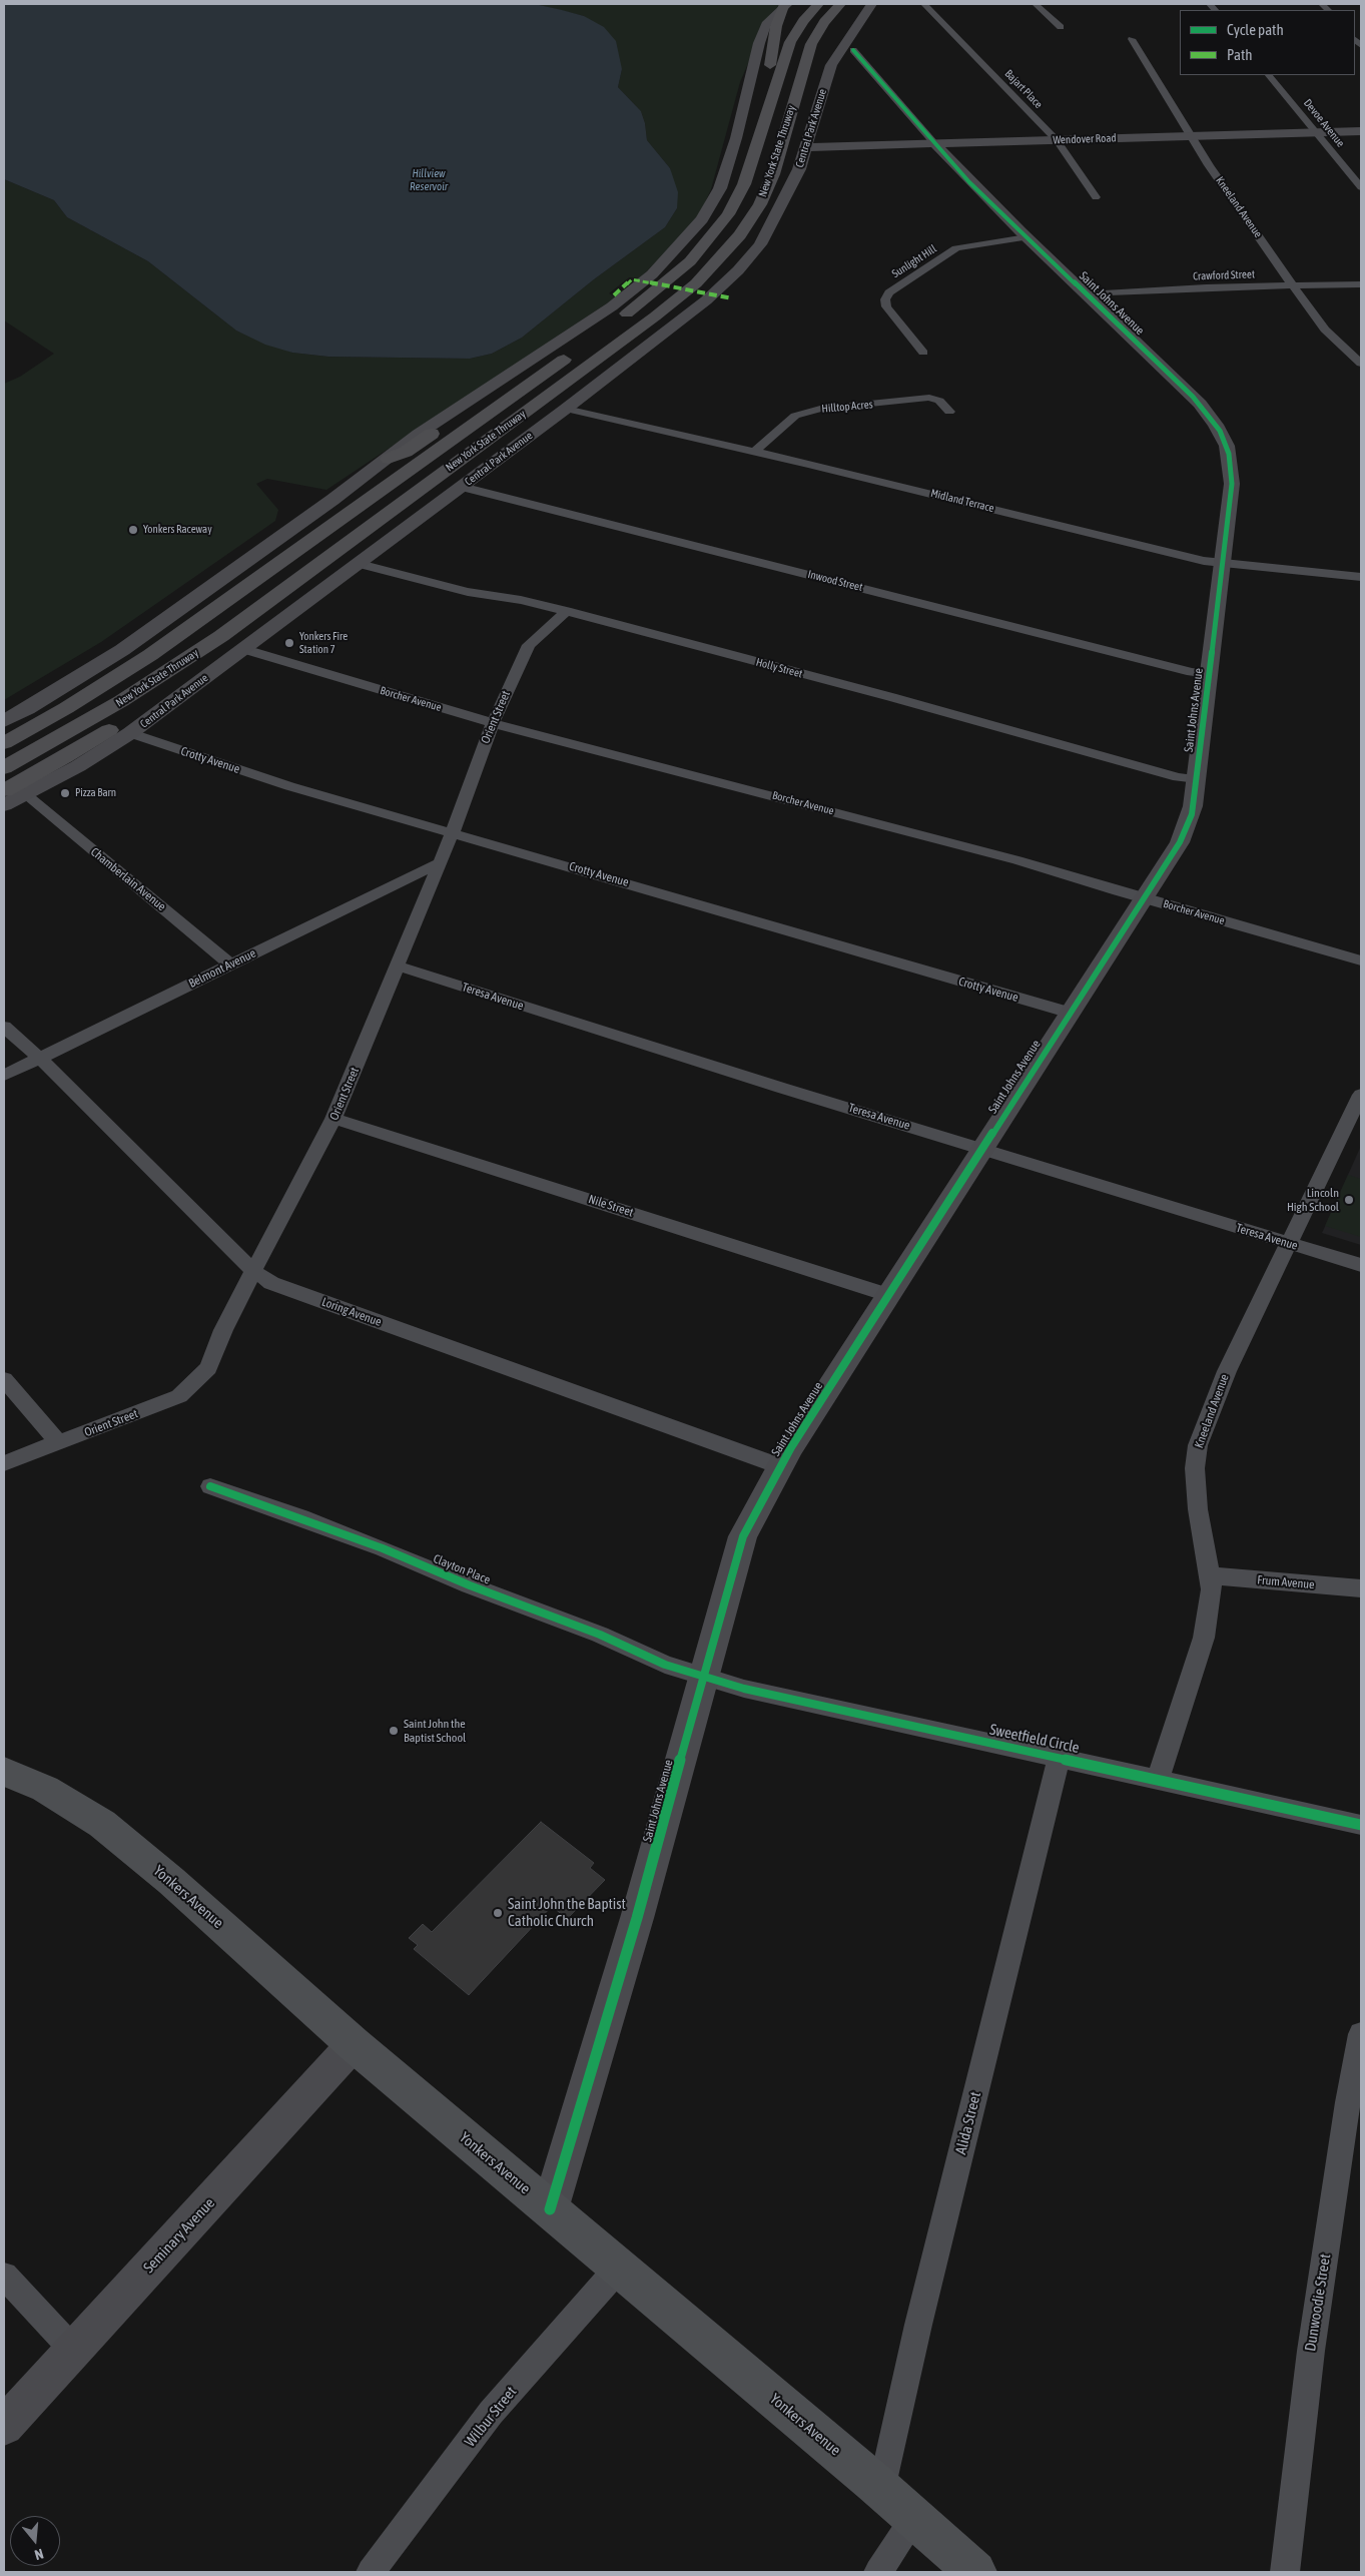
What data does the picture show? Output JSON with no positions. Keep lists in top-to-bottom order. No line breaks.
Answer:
{"streets":{"highway":["New York State Thruway"],"main road":["Central Park Avenue","Wendover Road","Saint Johns Avenue","Yonkers Avenue","Seminary Avenue"],"street":["Bajart Place","Devoe Avenue","Kneeland Avenue","Sunlight Hill","Crawford Street","Hilltop Acres","Midland Terrace","Inwood Street","Holly Street","Borcher Avenue","Orient Street","Crotty Avenue","Chamberlain Avenue","Belmont Avenue","Teresa Avenue","Nile Street","Loring Avenue","Clayton Place","Frum Avenue","Sweetfield Circle","Alida Street","Dunwoodie Street","Wilbur Street"]},"crossings":[["Bajart Place","Wendover Road"],["Devoe Avenue","Wendover Road"],["Central Park Avenue","Wendover Road"],["Central Park Avenue","Midland Terrace"],["Central Park Avenue","Inwood Street"],["Central Park Avenue","Holly Street"],["Central Park Avenue","Borcher Avenue"],["Central Park Avenue","Crotty Avenue"],["Central Park Avenue","Chamberlain Avenue"],["Wendover Road","Kneeland Avenue"],["Wendover Road","Saint Johns Avenue"],["Kneeland Avenue","Crawford Street"],["Kneeland Avenue","Teresa Avenue"],["Kneeland Avenue","Frum Avenue"],["Kneeland Avenue","Sweetfield Circle"],["Sunlight Hill","Saint Johns Avenue"],["Crawford Street","Saint Johns Avenue"],["Saint Johns Avenue","Midland Terrace"],["Saint Johns Avenue","Inwood Street"],["Saint Johns Avenue","Holly Street"],["Saint Johns Avenue","Borcher Avenue"],["Saint Johns Avenue","Crotty Avenue"],["Saint Johns Avenue","Teresa Avenue"],["Saint Johns Avenue","Nile Street"],["Saint Johns Avenue","Loring Avenue"],["Saint Johns Avenue","Clayton Place"],["Saint Johns Avenue","Sweetfield Circle"],["Saint Johns Avenue","Yonkers Avenue"],["Hilltop Acres","Midland Terrace"],["Holly Street","Orient Street"],["Borcher Avenue","Orient Street"],["Orient Street","Crotty Avenue"],["Orient Street","Belmont Avenue"],["Orient Street","Teresa Avenue"],["Orient Street","Nile Street"],["Orient Street","Loring Avenue"],["Chamberlain Avenue","Belmont Avenue"],["Belmont Avenue","Loring Avenue"],["Clayton Place","Sweetfield Circle"],["Sweetfield Circle","Alida Street"],["Yonkers Avenue","Alida Street"],["Yonkers Avenue","Seminary Avenue"],["Yonkers Avenue","Wilbur Street"]],"water":["Hillview Reservoir"],"places":["Yonkers Raceway","Yonkers Fire Station 7","Pizza Barn","Lincoln High School","Saint John the Baptist School","Saint John the Baptist Catholic Church"],"legend":["Cycle path","Path"],"north":"bottom"}
